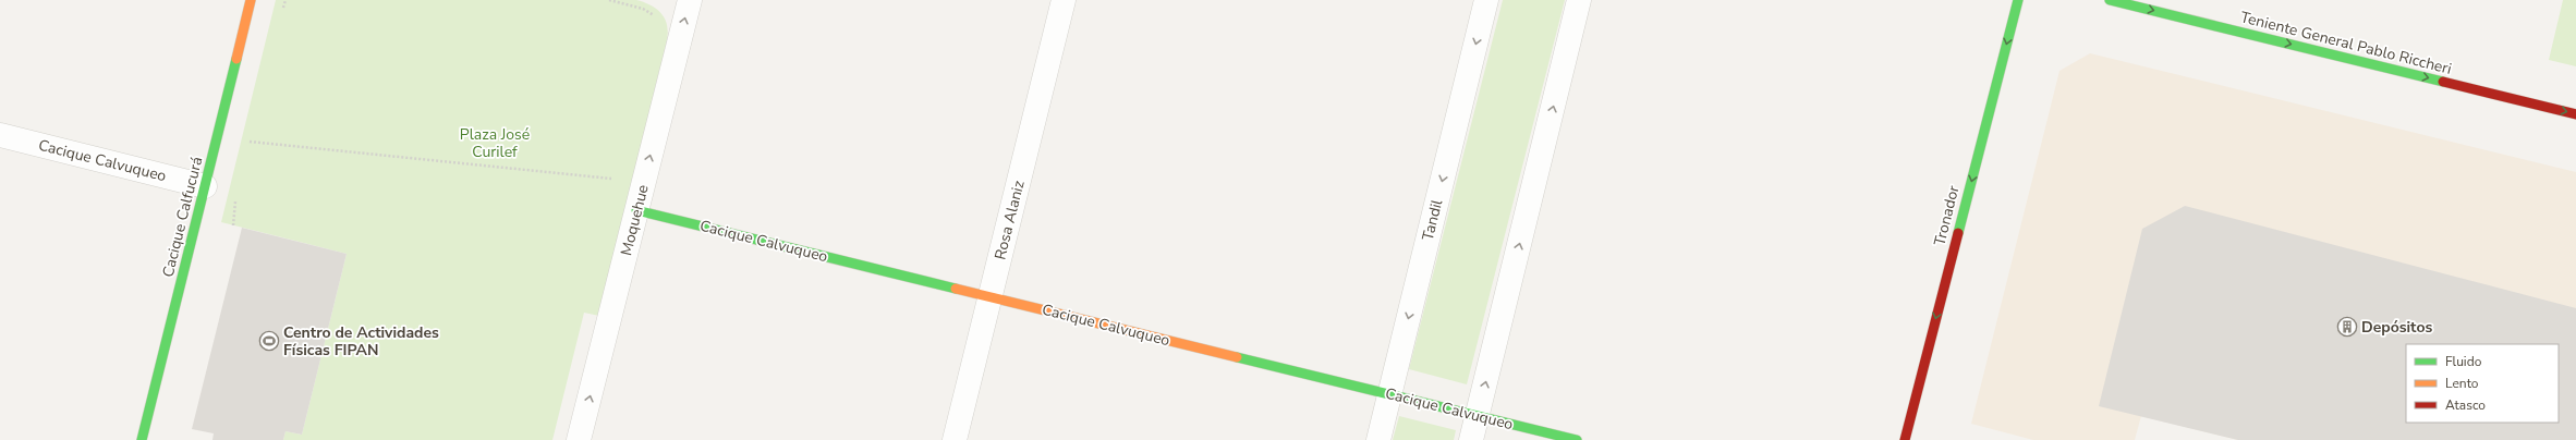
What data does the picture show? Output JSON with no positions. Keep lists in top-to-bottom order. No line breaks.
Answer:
{"streets":{"street":["Teniente General Pablo Riccheri","Cacique Calvuqueo","Tronador","Cacique Calfucurá","Moquehue","Rosa Alaniz","Tandil"]},"crossings":[["Cacique Calvuqueo","Cacique Calfucurá"],["Cacique Calvuqueo","Moquehue"],["Cacique Calvuqueo","Rosa Alaniz"],["Cacique Calvuqueo","Tandil"]],"one_way":["Teniente General Pablo Riccheri","Tronador","Moquehue"],"parks":["Plaza José Curilef"],"places":{"building":["Depósitos"],"sports":["Centro de Actividades Físicas FIPAN"]},"legend":["Fluido","Lento","Atasco"]}
